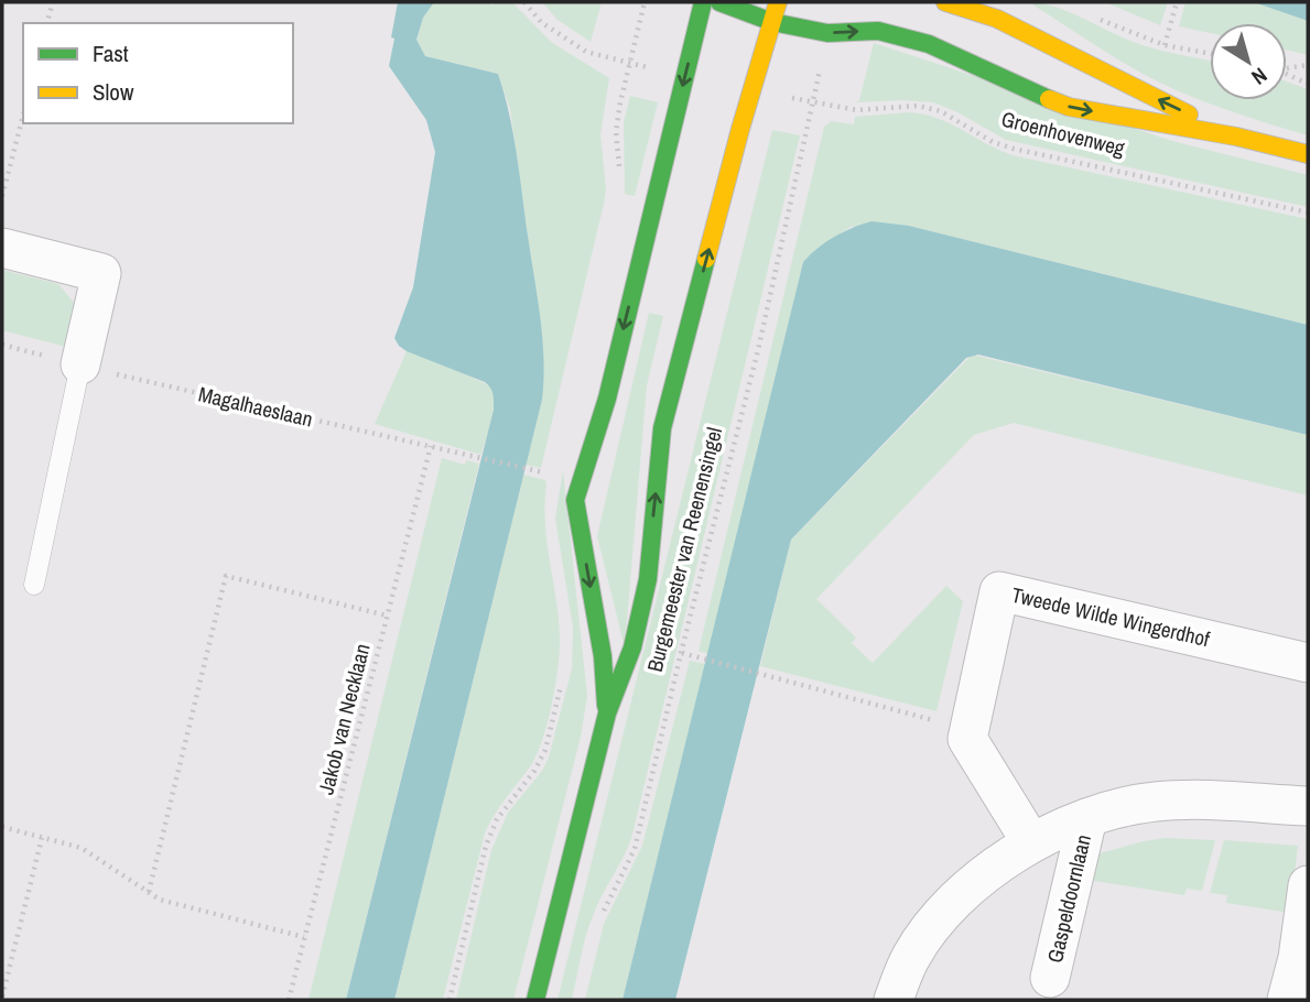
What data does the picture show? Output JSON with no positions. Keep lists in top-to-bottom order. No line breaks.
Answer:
{"streets":{"main road":["Groenhovenweg","Burgemeester van Reenensingel"],"street":["Tweede Wilde Wingerdhof","Gaspeldoornlaan"],"path":["Magalhaeslaan","Jakob van Necklaan"]},"crossings":[["Groenhovenweg","Burgemeester van Reenensingel"],["Magalhaeslaan","Jakob van Necklaan"]],"legend":["Fast","Slow"],"north":"bottom right"}
